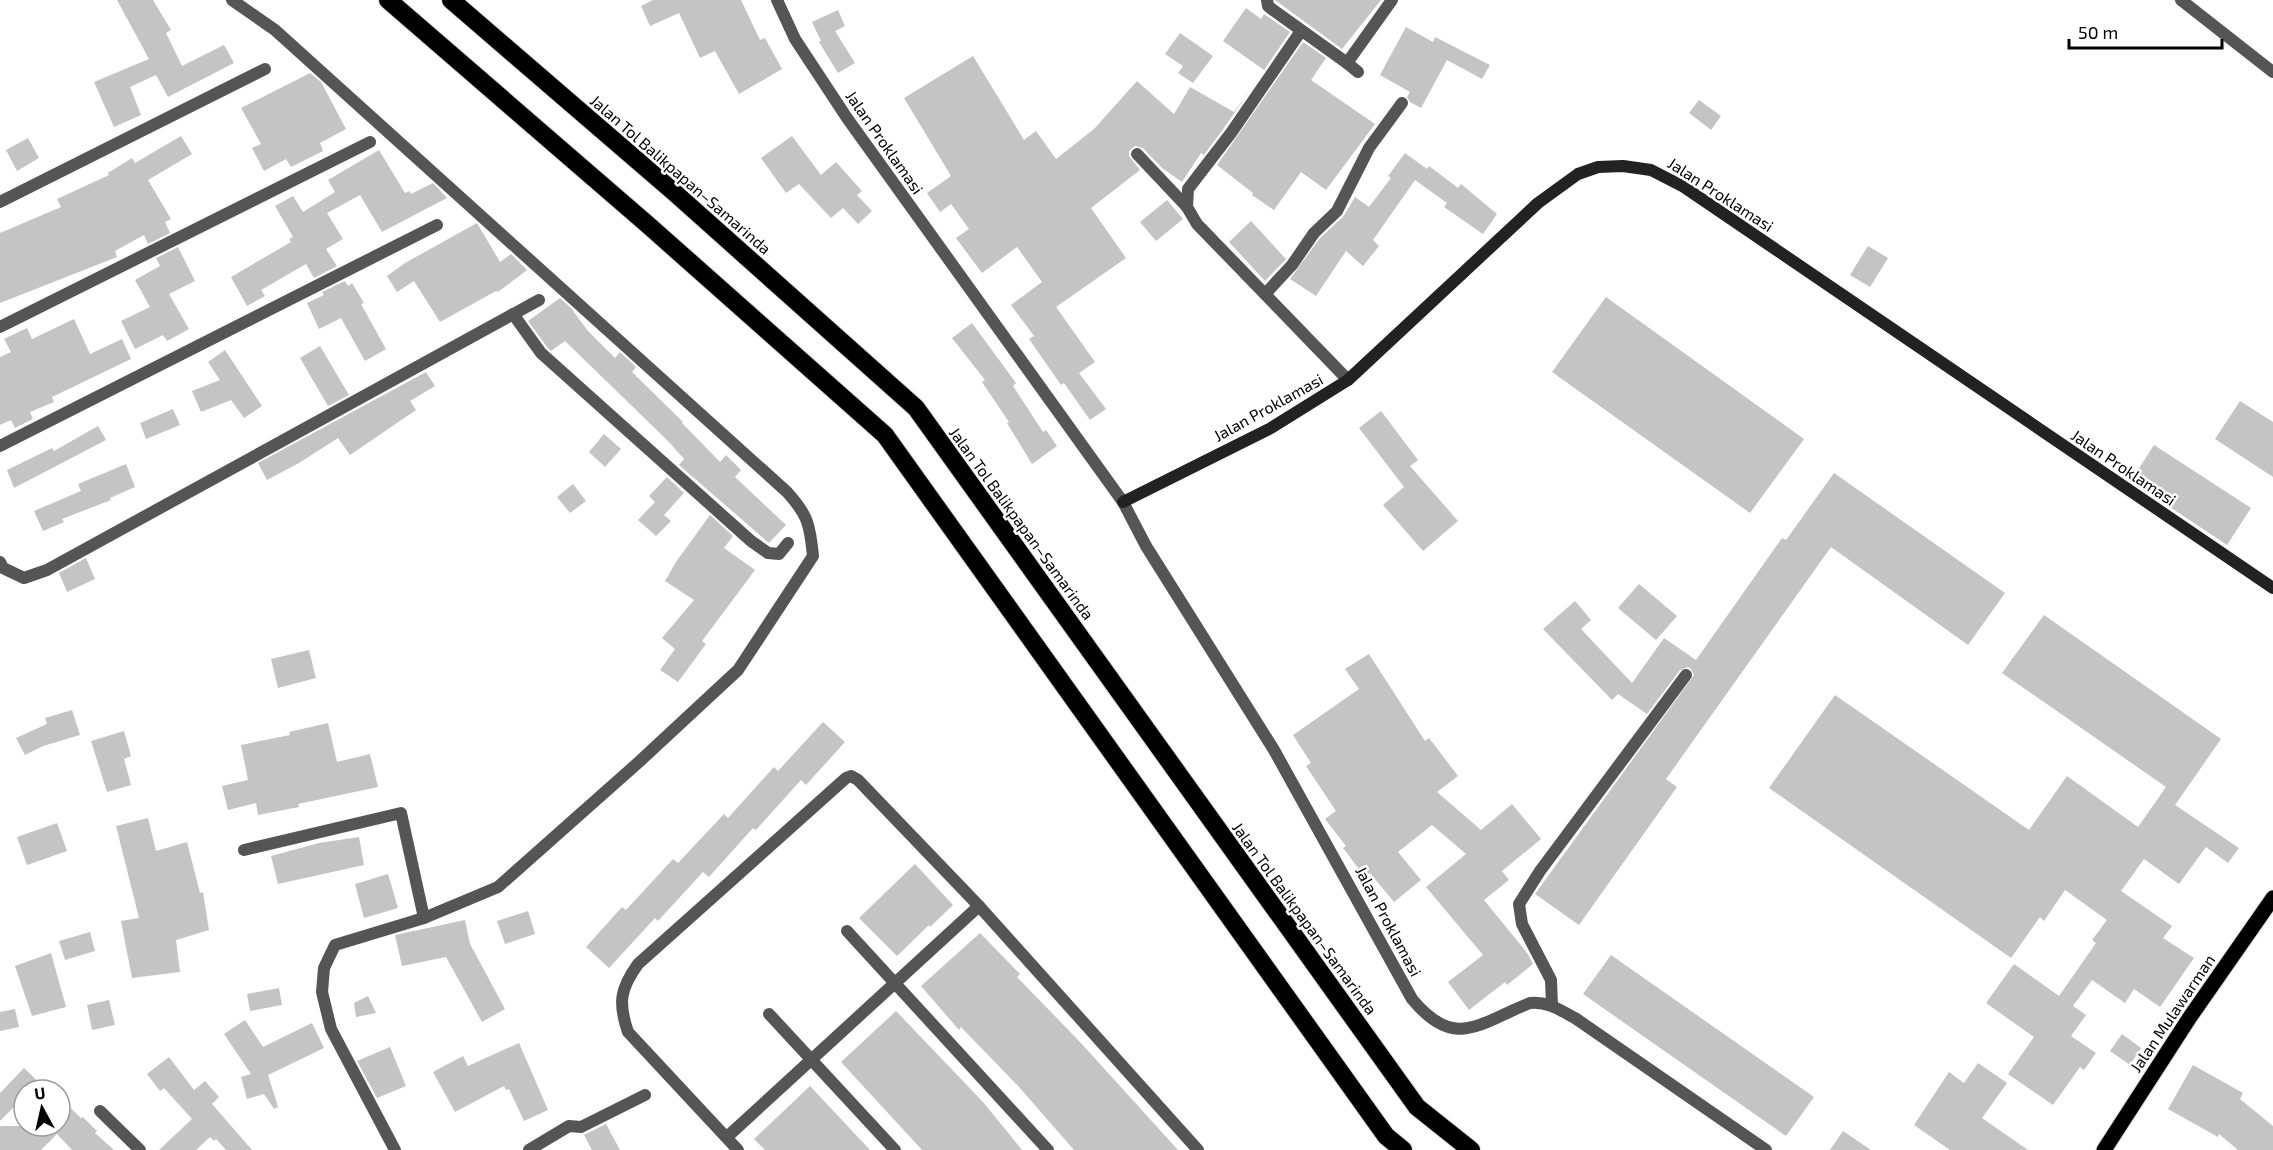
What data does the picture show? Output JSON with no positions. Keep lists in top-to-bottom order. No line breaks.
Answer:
{"streets":{"highway":["Jalan Tol Balikpapan–Samarinda"],"main road":["Jalan Mulawarman"],"street":["Jalan Proklamasi"]},"scale_bar":"50 m","north":"top"}
